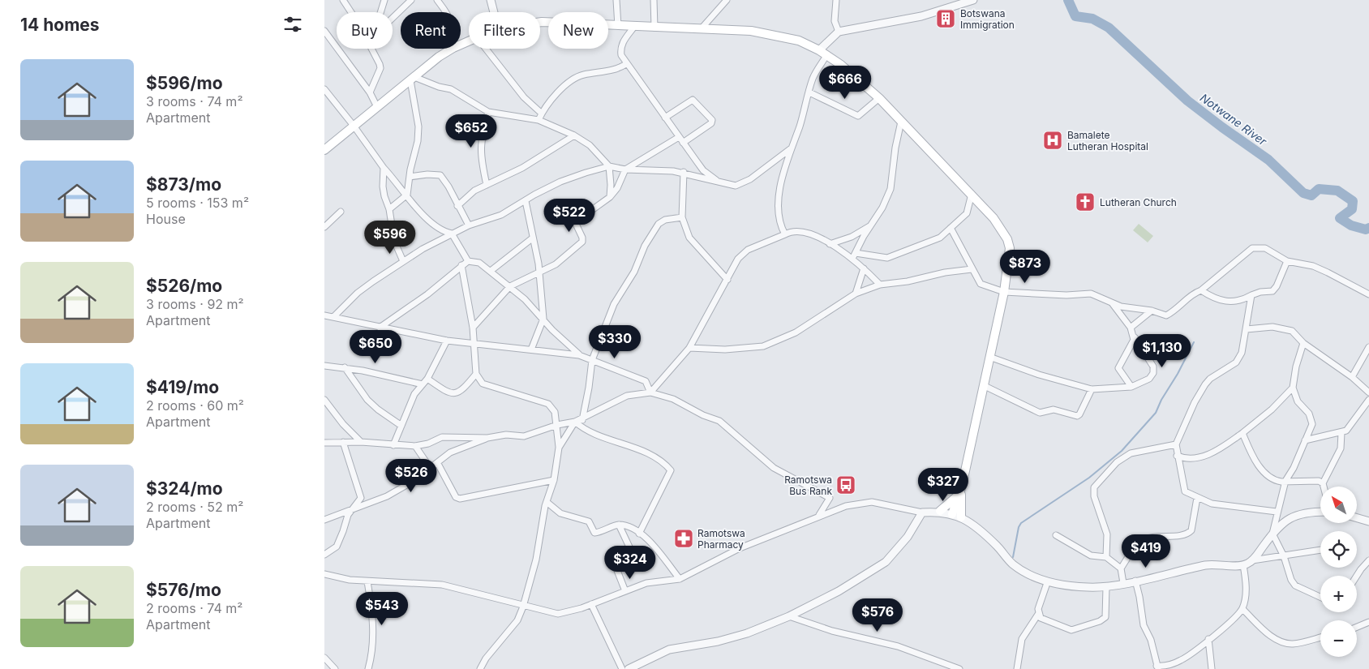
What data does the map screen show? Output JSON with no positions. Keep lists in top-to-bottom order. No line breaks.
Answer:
{"water":["Notwane River"],"places":{"building":["Botswana Immigration"],"hospital":["Bamalete Lutheran Hospital"],"church":["Lutheran Church"],"bus stop":["Ramotswa Bus Rank"],"pharmacy":["Ramotswa Pharmacy"]},"north":"top left","page":{"heading":"14 homes","chip":["Buy","Rent","Filters","New"],"list":[{"name":"$596/mo","note":"3 rooms · 74 m² · Apartment"},{"name":"$873/mo","note":"5 rooms · 153 m² · House"},{"name":"$526/mo","note":"3 rooms · 92 m² · Apartment"},{"name":"$419/mo","note":"2 rooms · 60 m² · Apartment"},{"name":"$324/mo","note":"2 rooms · 52 m² · Apartment"},{"name":"$576/mo","note":"2 rooms · 74 m² · Apartment"}],"price":["$666","$652","$522","$596","$873","$330","$650","$1,130","$526","$327","$419","$324","$543","$576"],"map_buttons":["+","−"]}}
